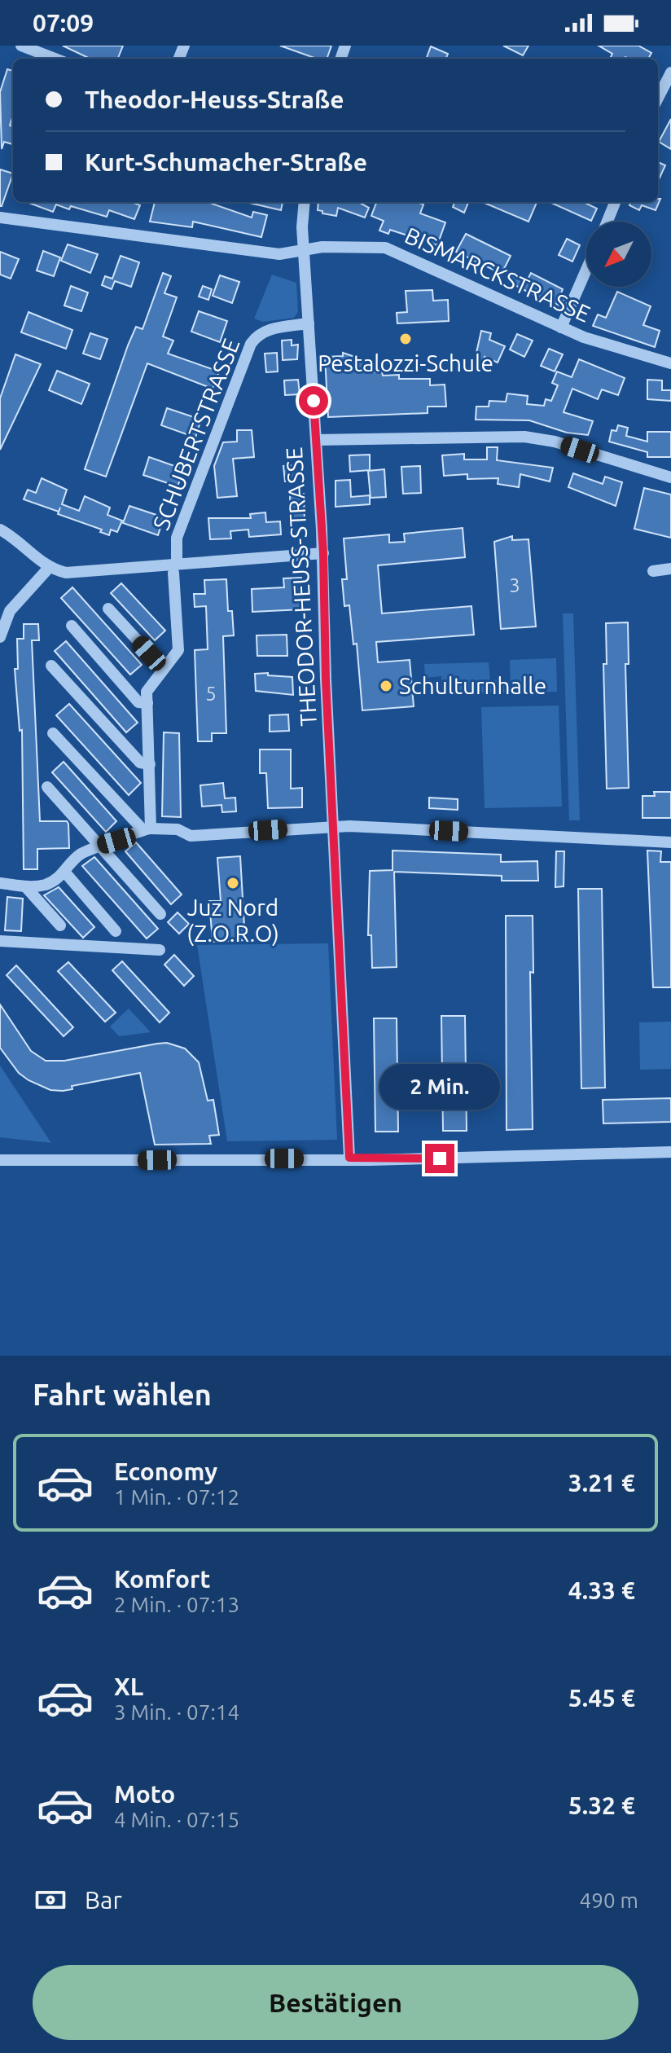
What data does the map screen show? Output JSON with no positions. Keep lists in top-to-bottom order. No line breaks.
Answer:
{"streets":{"street":["BISMARCKSTRASSE","SCHUBERTSTRASSE","THEODOR-HEUSS-STRASSE"]},"crossings":[["BISMARCKSTRASSE","THEODOR-HEUSS-STRASSE"],["SCHUBERTSTRASSE","THEODOR-HEUSS-STRASSE"]],"places":["Pestalozzi-Schule","Schulturnhalle","Juz Nord (Z.O.R.O)"],"house_numbers":["3","5"],"north":"bottom left","page":{"status":"07:09","banner":["Theodor-Heuss-Straße","Kurt-Schumacher-Straße"],"bubble":"2 Min.","heading":"Fahrt wählen","list":[{"name":"Economy","note":"1 Min. · 07:12","value":"3.21 €"},{"name":"Komfort","note":"2 Min. · 07:13","value":"4.33 €"},{"name":"XL","note":"3 Min. · 07:14","value":"5.45 €"},{"name":"Moto","note":"4 Min. · 07:15","value":"5.32 €"}],"pay":["Bar","490 m"],"buttons":"Bestätigen"}}
